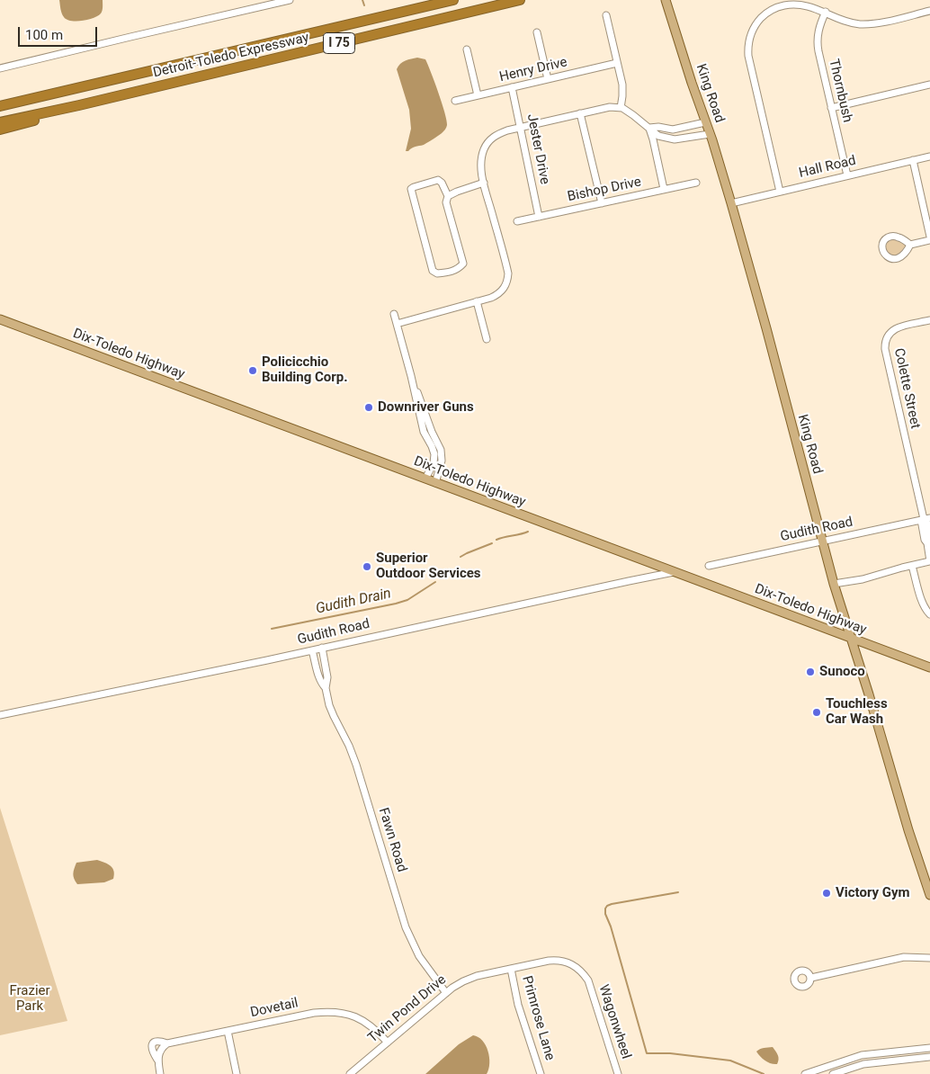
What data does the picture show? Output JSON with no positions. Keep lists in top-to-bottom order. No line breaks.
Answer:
{"streets":{"highway":["I 75","Detroit-Toledo Expressway"],"main road":["King Road","Dix-Toledo Highway"],"street":["Henry Drive","Thornbush","Jester Drive","Hall Road","Bishop Drive","Colette Street","Gudith Road","Fawn Road","Dovetail","Twin Pond Drive","Primrose Lane","Wagonwheel"]},"crossings":[["Henry Drive","Jester Drive"],["Thornbush","Hall Road"],["King Road","Hall Road"],["King Road","Dix-Toledo Highway"],["King Road","Gudith Road"],["Jester Drive","Bishop Drive"],["Dix-Toledo Highway","Gudith Road"],["Colette Street","Gudith Road"],["Gudith Road","Fawn Road"],["Fawn Road","Twin Pond Drive"],["Dovetail","Twin Pond Drive"],["Twin Pond Drive","Primrose Lane"],["Twin Pond Drive","Wagonwheel"]],"water":["Gudith Drain"],"parks":["Frazier Park"],"places":["Policicchio Building Corp.","Downriver Guns","Superior Outdoor Services","Sunoco","Touchless Car Wash","Victory Gym"],"scale_bar":"100 m"}
